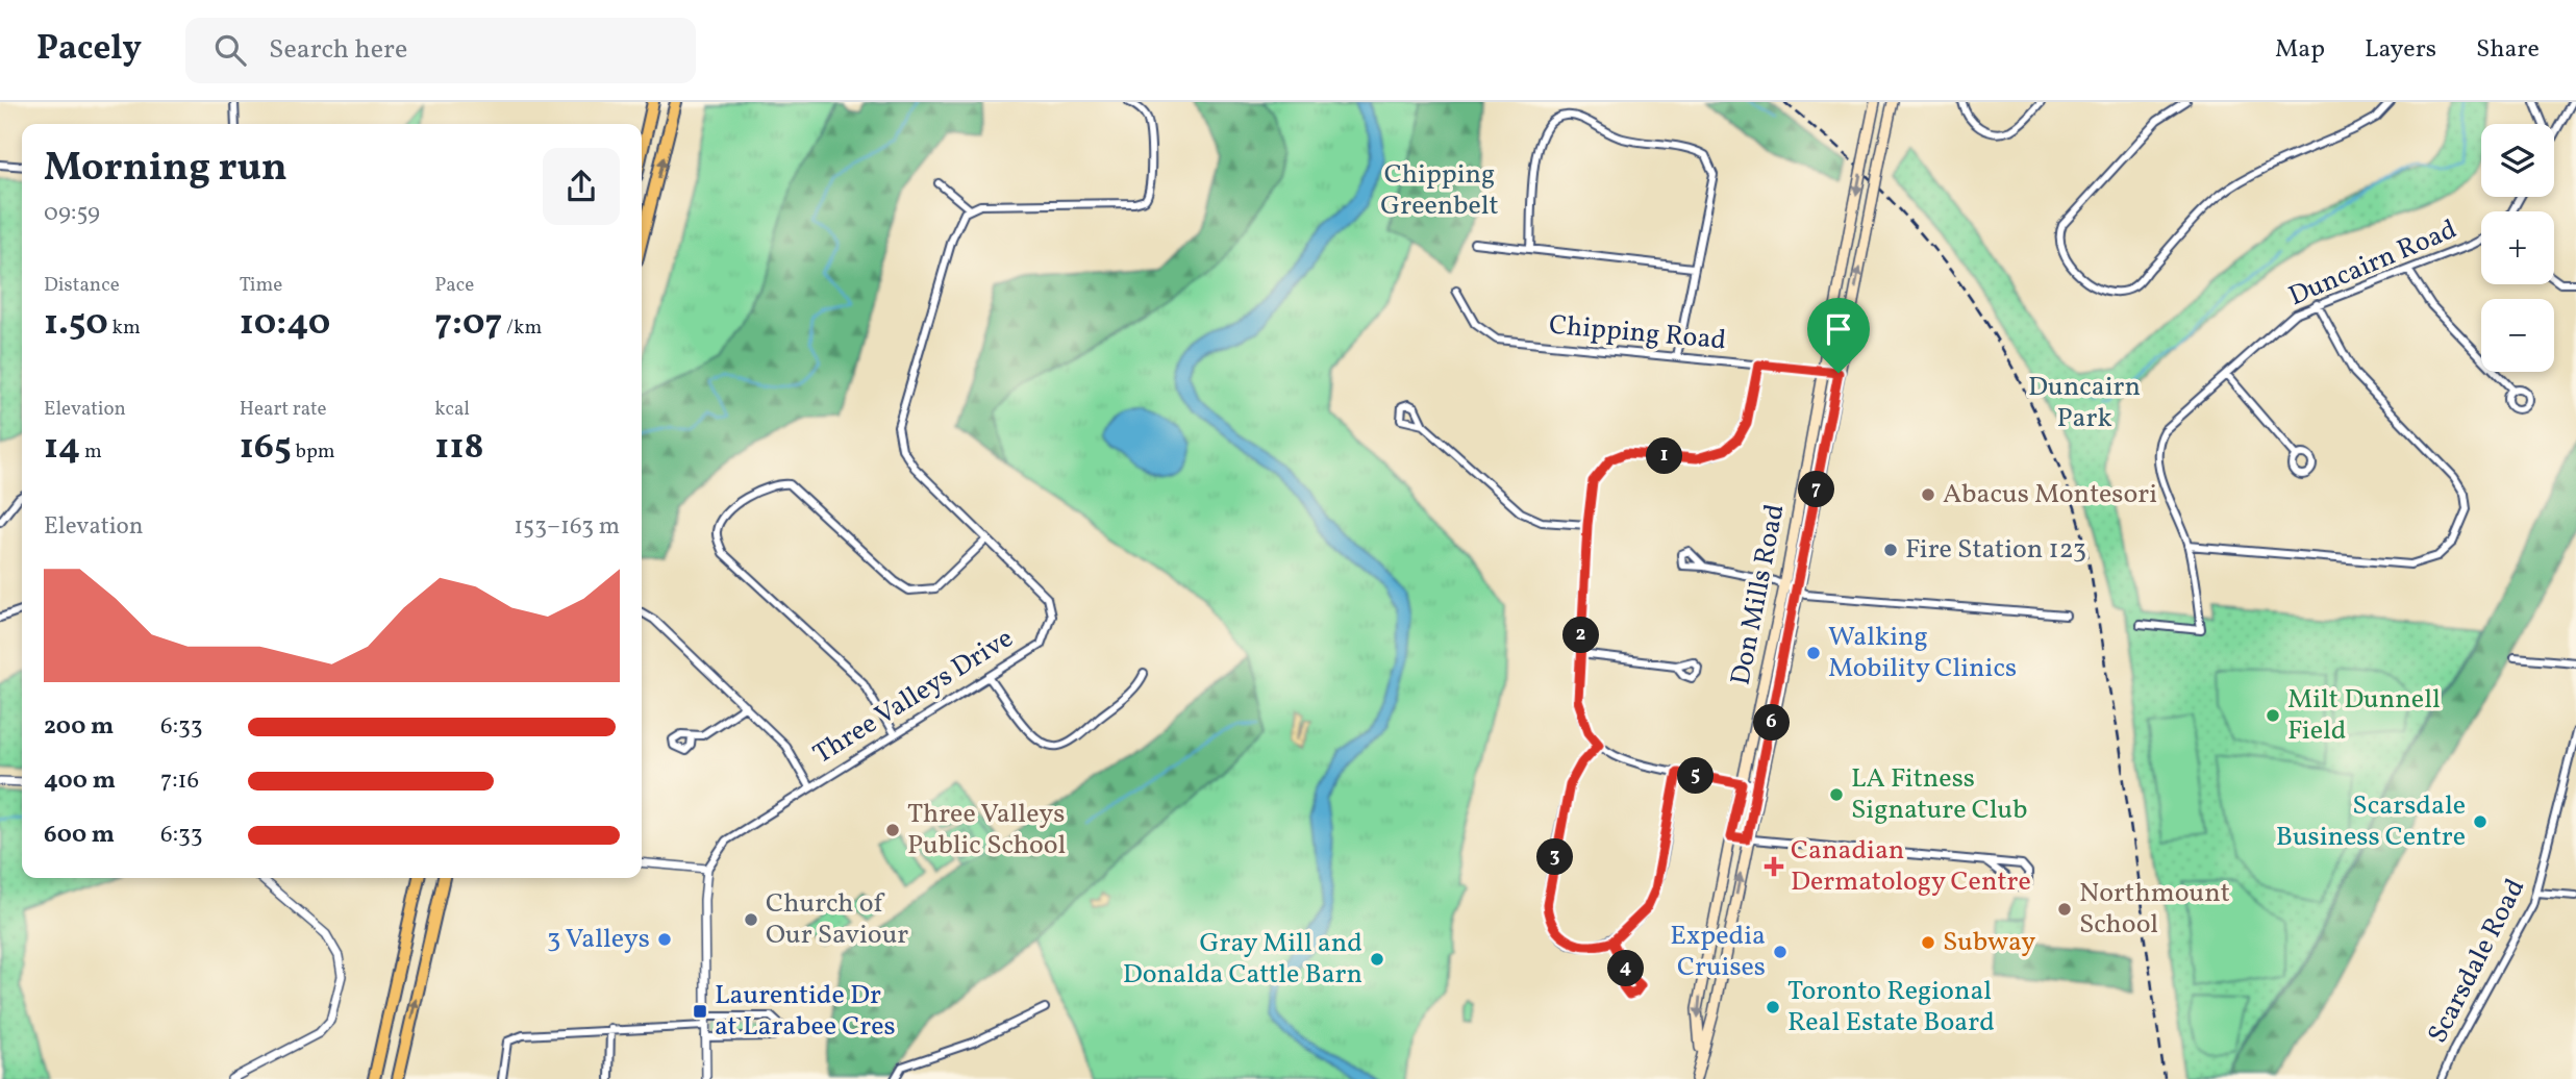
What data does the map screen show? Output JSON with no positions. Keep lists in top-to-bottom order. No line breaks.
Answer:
{"streets":{"main road":["Don Mills Road"],"street":["Duncairn Road","Chipping Road","Three Valleys Drive","Scarsdale Road"]},"crossings":[["Chipping Road","Don Mills Road"]],"parks":["Chipping Greenbelt","Duncairn Park"],"places":{"other":["Abacus Montesori","Fire Station 123","Walking Mobility Clinics","Milt Dunnell Field","LA Fitness Signature Club","Scarsdale Business Centre","Three Valleys Public School","Northmount School","Church of Our Saviour","3 Valleys","Subway","Expedia Cruises","Gray Mill and Donalda Cattle Barn","Toronto Regional Real Estate Board"],"health":["Canadian Dermatology Centre"],"transit":["Laurentide Dr at Larabee Cres"]},"page":{"header":"Pacely","search":"Search here","nav":["Map","Layers","Share"],"map_buttons":["+","−"],"heading":["Morning run","09:59"],"stats":[["Distance","1.50 km"],["Time","10:40"],["Pace","7:07 /km"],["Elevation","14 m"],["Heart rate","165 bpm"],["kcal","118"]],"pins":["1","7","2","6","5","3","4"],"chart":["Elevation","153–163 m"],"list":[{"name":"200 m","note":"6:33"},{"name":"400 m","note":"7:16"},{"name":"600 m","note":"6:33"}]}}
